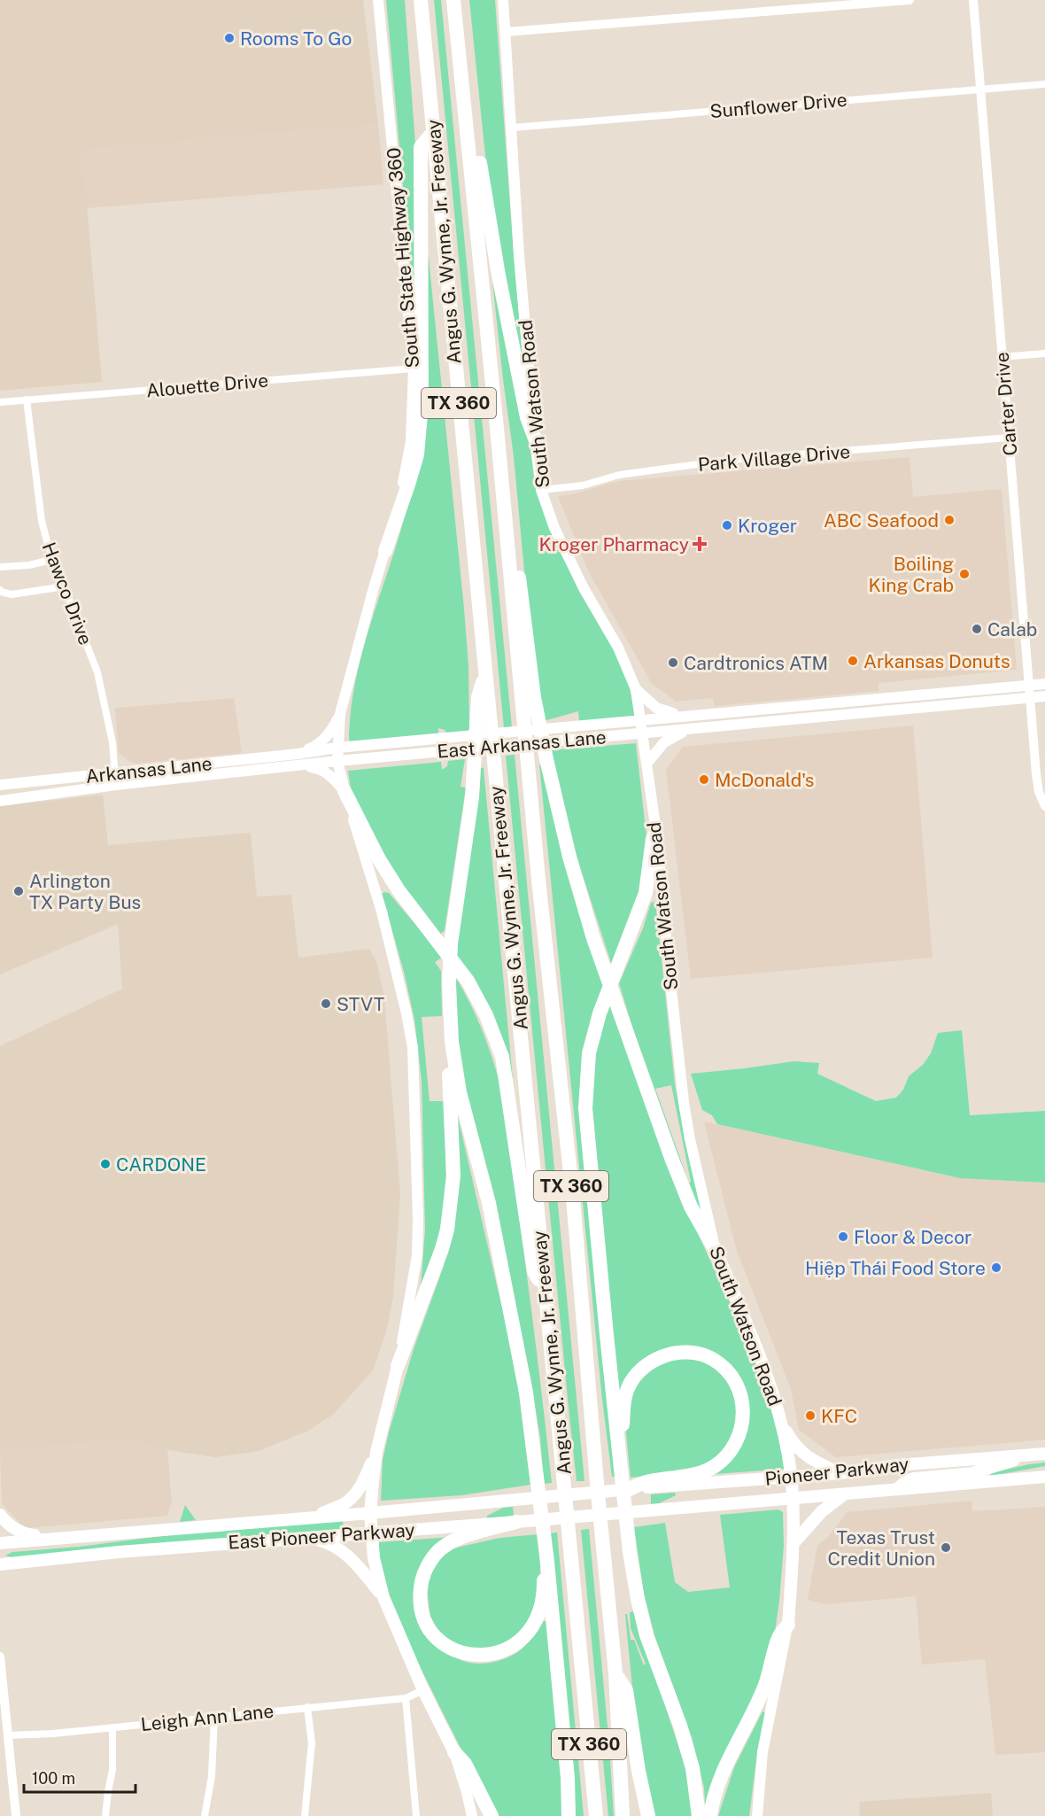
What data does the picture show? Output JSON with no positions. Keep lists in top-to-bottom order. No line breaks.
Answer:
{"streets":{"highway":["Angus G. Wynne, Jr. Freeway","TX 360"],"main road":["South State Highway 360","South Watson Road","East Arkansas Lane","Arkansas Lane","Pioneer Parkway","East Pioneer Parkway"],"street":["Sunflower Drive","Alouette Drive","Carter Drive","Park Village Drive","Hawco Drive","Leigh Ann Lane"]},"crossings":[["Sunflower Drive","South Watson Road"],["Sunflower Drive","Carter Drive"],["South State Highway 360","Alouette Drive"],["South State Highway 360","East Arkansas Lane"],["Alouette Drive","Hawco Drive"],["South Watson Road","Park Village Drive"],["South Watson Road","East Arkansas Lane"],["South Watson Road","Pioneer Parkway"],["Carter Drive","Park Village Drive"],["Carter Drive","East Arkansas Lane"],["Hawco Drive","East Arkansas Lane"],["Hawco Drive","Arkansas Lane"],["East Arkansas Lane","Arkansas Lane"],["Pioneer Parkway","East Pioneer Parkway"]],"places":{"other":["Rooms To Go","ABC Seafood","Kroger","Boiling King Crab","Calab","Arkansas Donuts","Cardtronics ATM","McDonald's","Arlington TX Party Bus","STVT","CARDONE","Floor & Decor","Hiệp Thái Food Store","KFC","Texas Trust Credit Union"],"health":["Kroger Pharmacy"]},"scale_bar":"100 m"}
